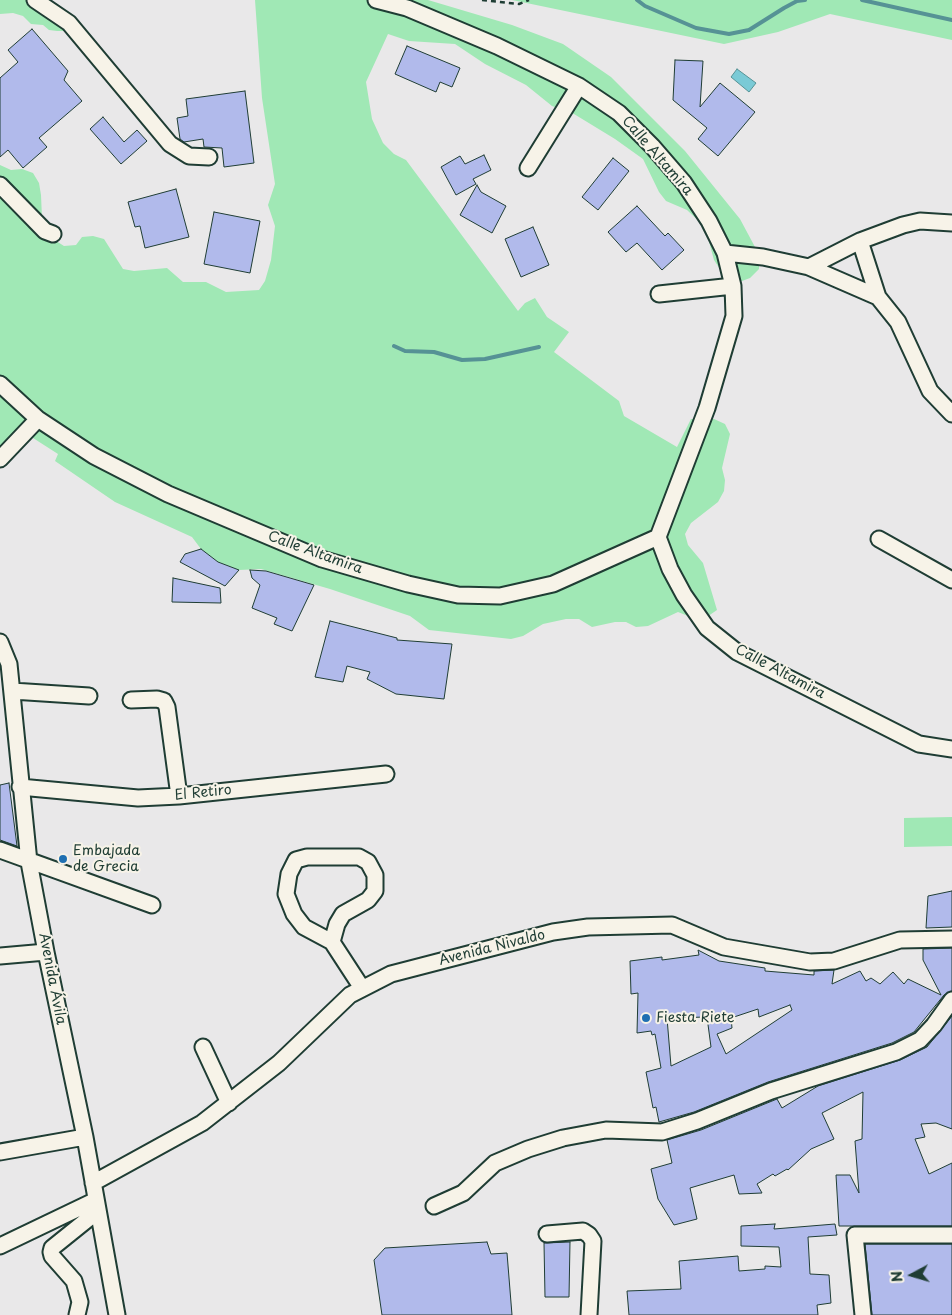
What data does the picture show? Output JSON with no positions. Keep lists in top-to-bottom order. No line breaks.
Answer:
{"streets":{"street":["Calle Altamira","El Retiro","Avenida Nivaldo","Avenida Ávila"]},"crossings":[["El Retiro","Avenida Ávila"],["Avenida Nivaldo","Avenida Ávila"]],"places":["Embajada de Grecia","Fiesta Riete"],"north":"left"}
